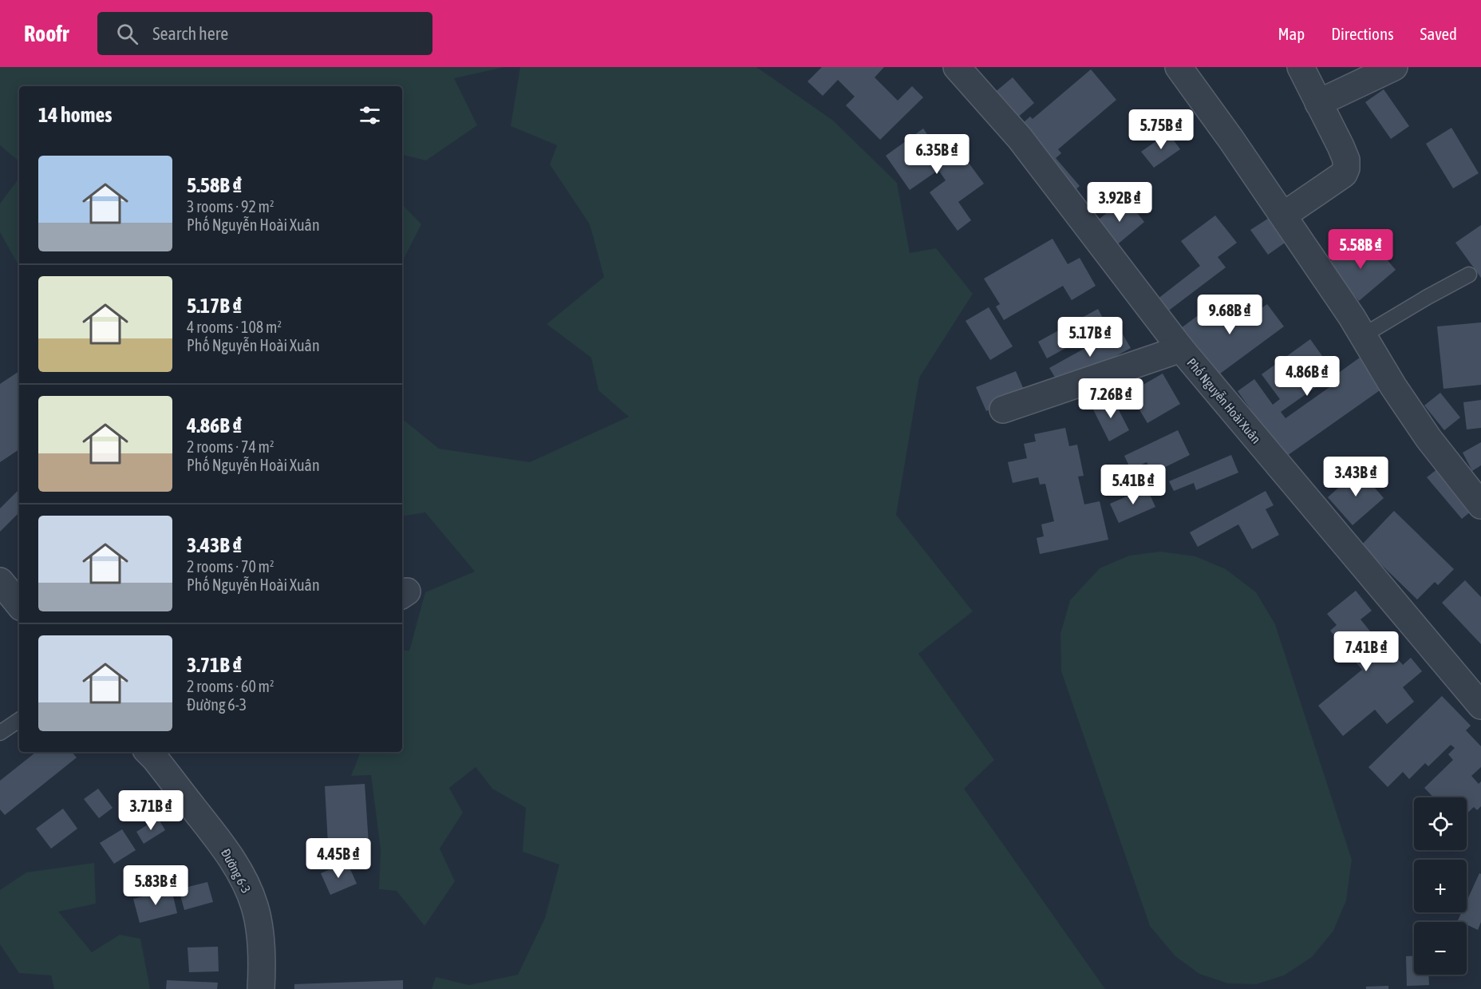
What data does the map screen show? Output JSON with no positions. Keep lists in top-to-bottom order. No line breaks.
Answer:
{"streets":{"street":["Phố Nguyễn Hoài Xuân","Đường 6-3"]},"page":{"header":"Roofr","search":"Search here","nav":["Map","Directions","Saved"],"heading":"14 homes","price":["5.75B ₫","6.35B ₫","3.92B ₫","5.58B ₫","9.68B ₫","5.17B ₫","4.86B ₫","7.26B ₫","3.43B ₫","5.41B ₫","7.41B ₫","3.71B ₫","4.45B ₫","5.83B ₫"],"list":[{"name":"5.58B ₫","note":"3 rooms · 92 m² · Phố Nguyễn Hoài Xuân"},{"name":"5.17B ₫","note":"4 rooms · 108 m² · Phố Nguyễn Hoài Xuân"},{"name":"4.86B ₫","note":"2 rooms · 74 m² · Phố Nguyễn Hoài Xuân"},{"name":"3.43B ₫","note":"2 rooms · 70 m² · Phố Nguyễn Hoài Xuân"},{"name":"3.71B ₫","note":"2 rooms · 60 m² · Đường 6-3"}],"map_buttons":["+","−"]}}
